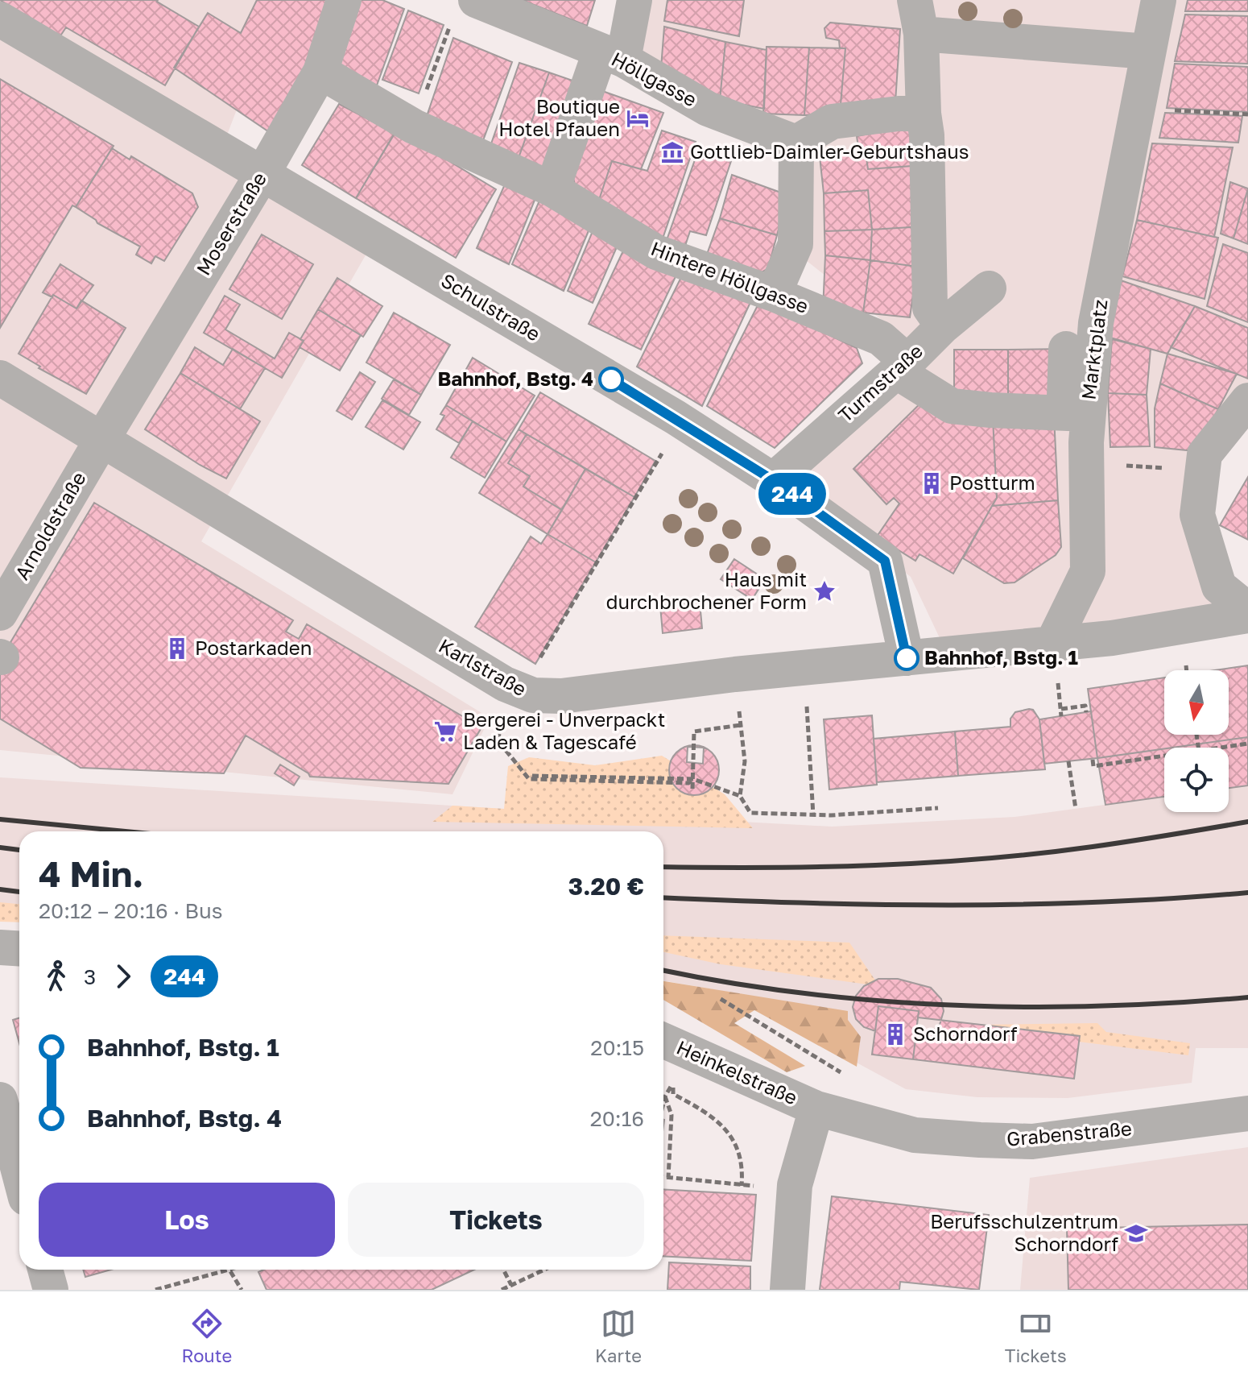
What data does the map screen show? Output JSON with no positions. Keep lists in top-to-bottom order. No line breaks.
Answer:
{"streets":{"street":["Höllgasse","Moserstraße","Hintere Höllgasse","Schulstraße","Marktplatz","Turmstraße","Arnoldstraße","Karlstraße","Heinkelstraße","Grabenstraße"]},"crossings":[["Moserstraße","Hintere Höllgasse"],["Moserstraße","Schulstraße"],["Moserstraße","Arnoldstraße"],["Moserstraße","Karlstraße"],["Hintere Höllgasse","Marktplatz"],["Hintere Höllgasse","Turmstraße"],["Schulstraße","Turmstraße"],["Schulstraße","Karlstraße"],["Marktplatz","Karlstraße"],["Arnoldstraße","Karlstraße"],["Heinkelstraße","Grabenstraße"]],"places":{"hotel":["Boutique Hotel Pfauen"],"museum":["Gottlieb-Daimler-Geburtshaus"],"other":["Bahnhof, Bstg. 4","Bahnhof, Bstg. 1"],"building":["Postturm","Postarkaden","Schorndorf"],"place":["Haus mit durchbrochener Form"],"supermarket":["Bergerei - Unverpackt Laden & Tagescafé"],"school or university":["Berufsschulzentrum Schorndorf"]},"lines":["bus line 244"],"north":"bottom","page":{"on_map":"244","heading":["4 Min.","20:12 – 20:16 · Bus","3.20 €"],"legs":["3","244"],"list":[{"name":"Bahnhof, Bstg. 1","value":"20:15"},{"name":"Bahnhof, Bstg. 4","value":"20:16"}],"buttons":["Los","Tickets"],"tabs":["Route","Karte","Tickets"]}}
